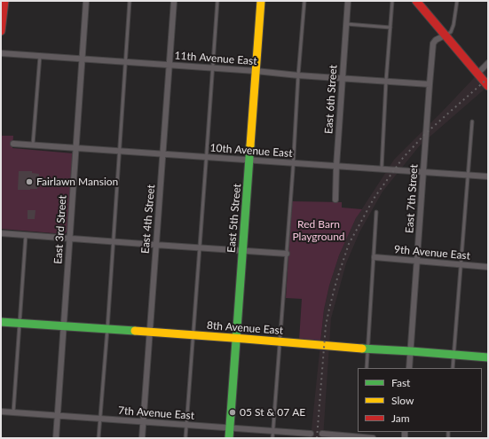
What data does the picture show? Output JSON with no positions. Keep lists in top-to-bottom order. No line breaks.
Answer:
{"streets":{"main road":["East 5th Street","8th Avenue East"],"street":["11th Avenue East","East 6th Street","10th Avenue East","East 7th Street","East 4th Street","East 3rd Street","9th Avenue East","7th Avenue East"]},"crossings":[["11th Avenue East","East 6th Street"],["11th Avenue East","East 7th Street"],["11th Avenue East","East 5th Street"],["11th Avenue East","East 4th Street"],["11th Avenue East","East 3rd Street"],["East 6th Street","10th Avenue East"],["10th Avenue East","East 7th Street"],["10th Avenue East","East 5th Street"],["10th Avenue East","East 4th Street"],["10th Avenue East","East 3rd Street"],["East 7th Street","9th Avenue East"],["East 7th Street","8th Avenue East"],["East 5th Street","8th Avenue East"],["East 5th Street","7th Avenue East"],["East 4th Street","8th Avenue East"],["East 4th Street","7th Avenue East"],["East 3rd Street","8th Avenue East"],["East 3rd Street","7th Avenue East"]],"parks":["Red Barn Playground"],"places":["Fairlawn Mansion","05 St & 07 AE"],"legend":["Fast","Slow","Jam"]}
